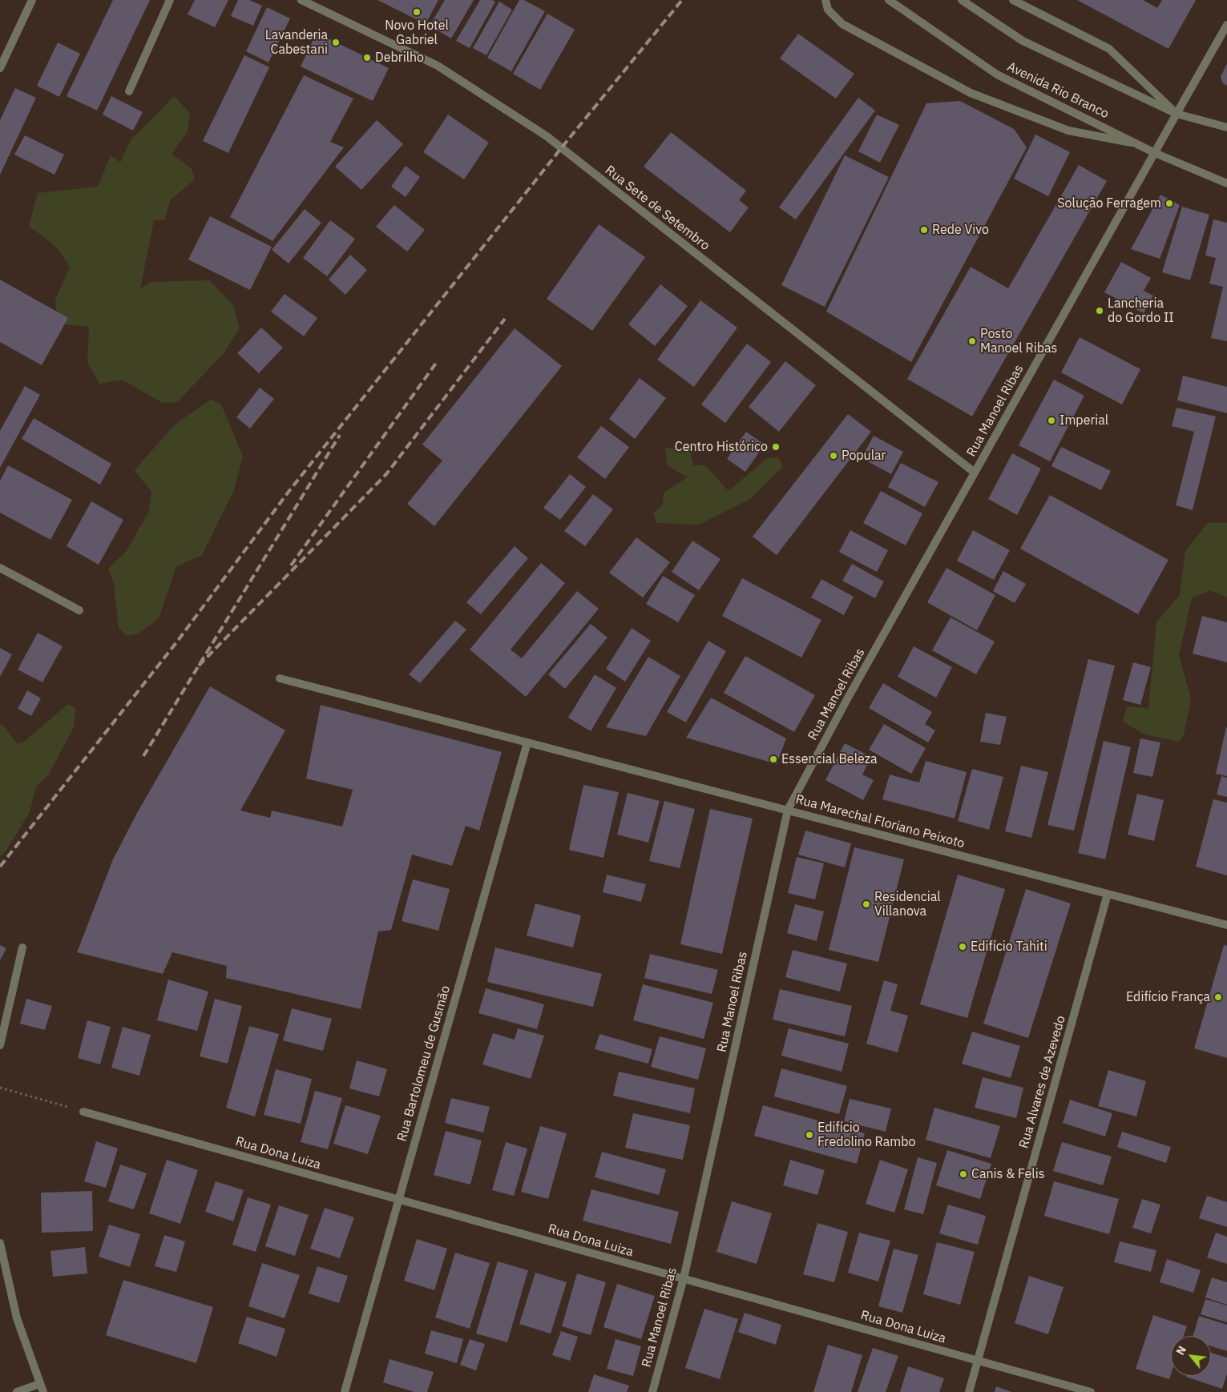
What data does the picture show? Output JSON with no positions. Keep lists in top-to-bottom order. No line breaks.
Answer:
{"streets":{"street":["Avenida Rio Branco","Rua Sete de Setembro","Rua Manoel Ribas","Rua Marechal Floriano Peixoto","Rua Bartolomeu de Gusmão","Rua Alvares de Azevedo","Rua Dona Luiza"]},"crossings":[["Avenida Rio Branco","Rua Manoel Ribas"],["Rua Sete de Setembro","Rua Manoel Ribas"],["Rua Manoel Ribas","Rua Marechal Floriano Peixoto"],["Rua Manoel Ribas","Rua Dona Luiza"],["Rua Marechal Floriano Peixoto","Rua Bartolomeu de Gusmão"],["Rua Marechal Floriano Peixoto","Rua Alvares de Azevedo"],["Rua Bartolomeu de Gusmão","Rua Dona Luiza"],["Rua Alvares de Azevedo","Rua Dona Luiza"]],"places":["Novo Hotel Gabriel","Lavanderia Cabestani","Debrilho","Solução Ferragem","Rede Vivo","Lancheria do Gordo II","Posto Manoel Ribas","Imperial","Centro Histórico","Popular","Essencial Beleza","Residencial Villanova","Edifício Tahiti","Edifício França","Edifício Fredolino Rambo","Canis & Felis"],"north":"top left"}
